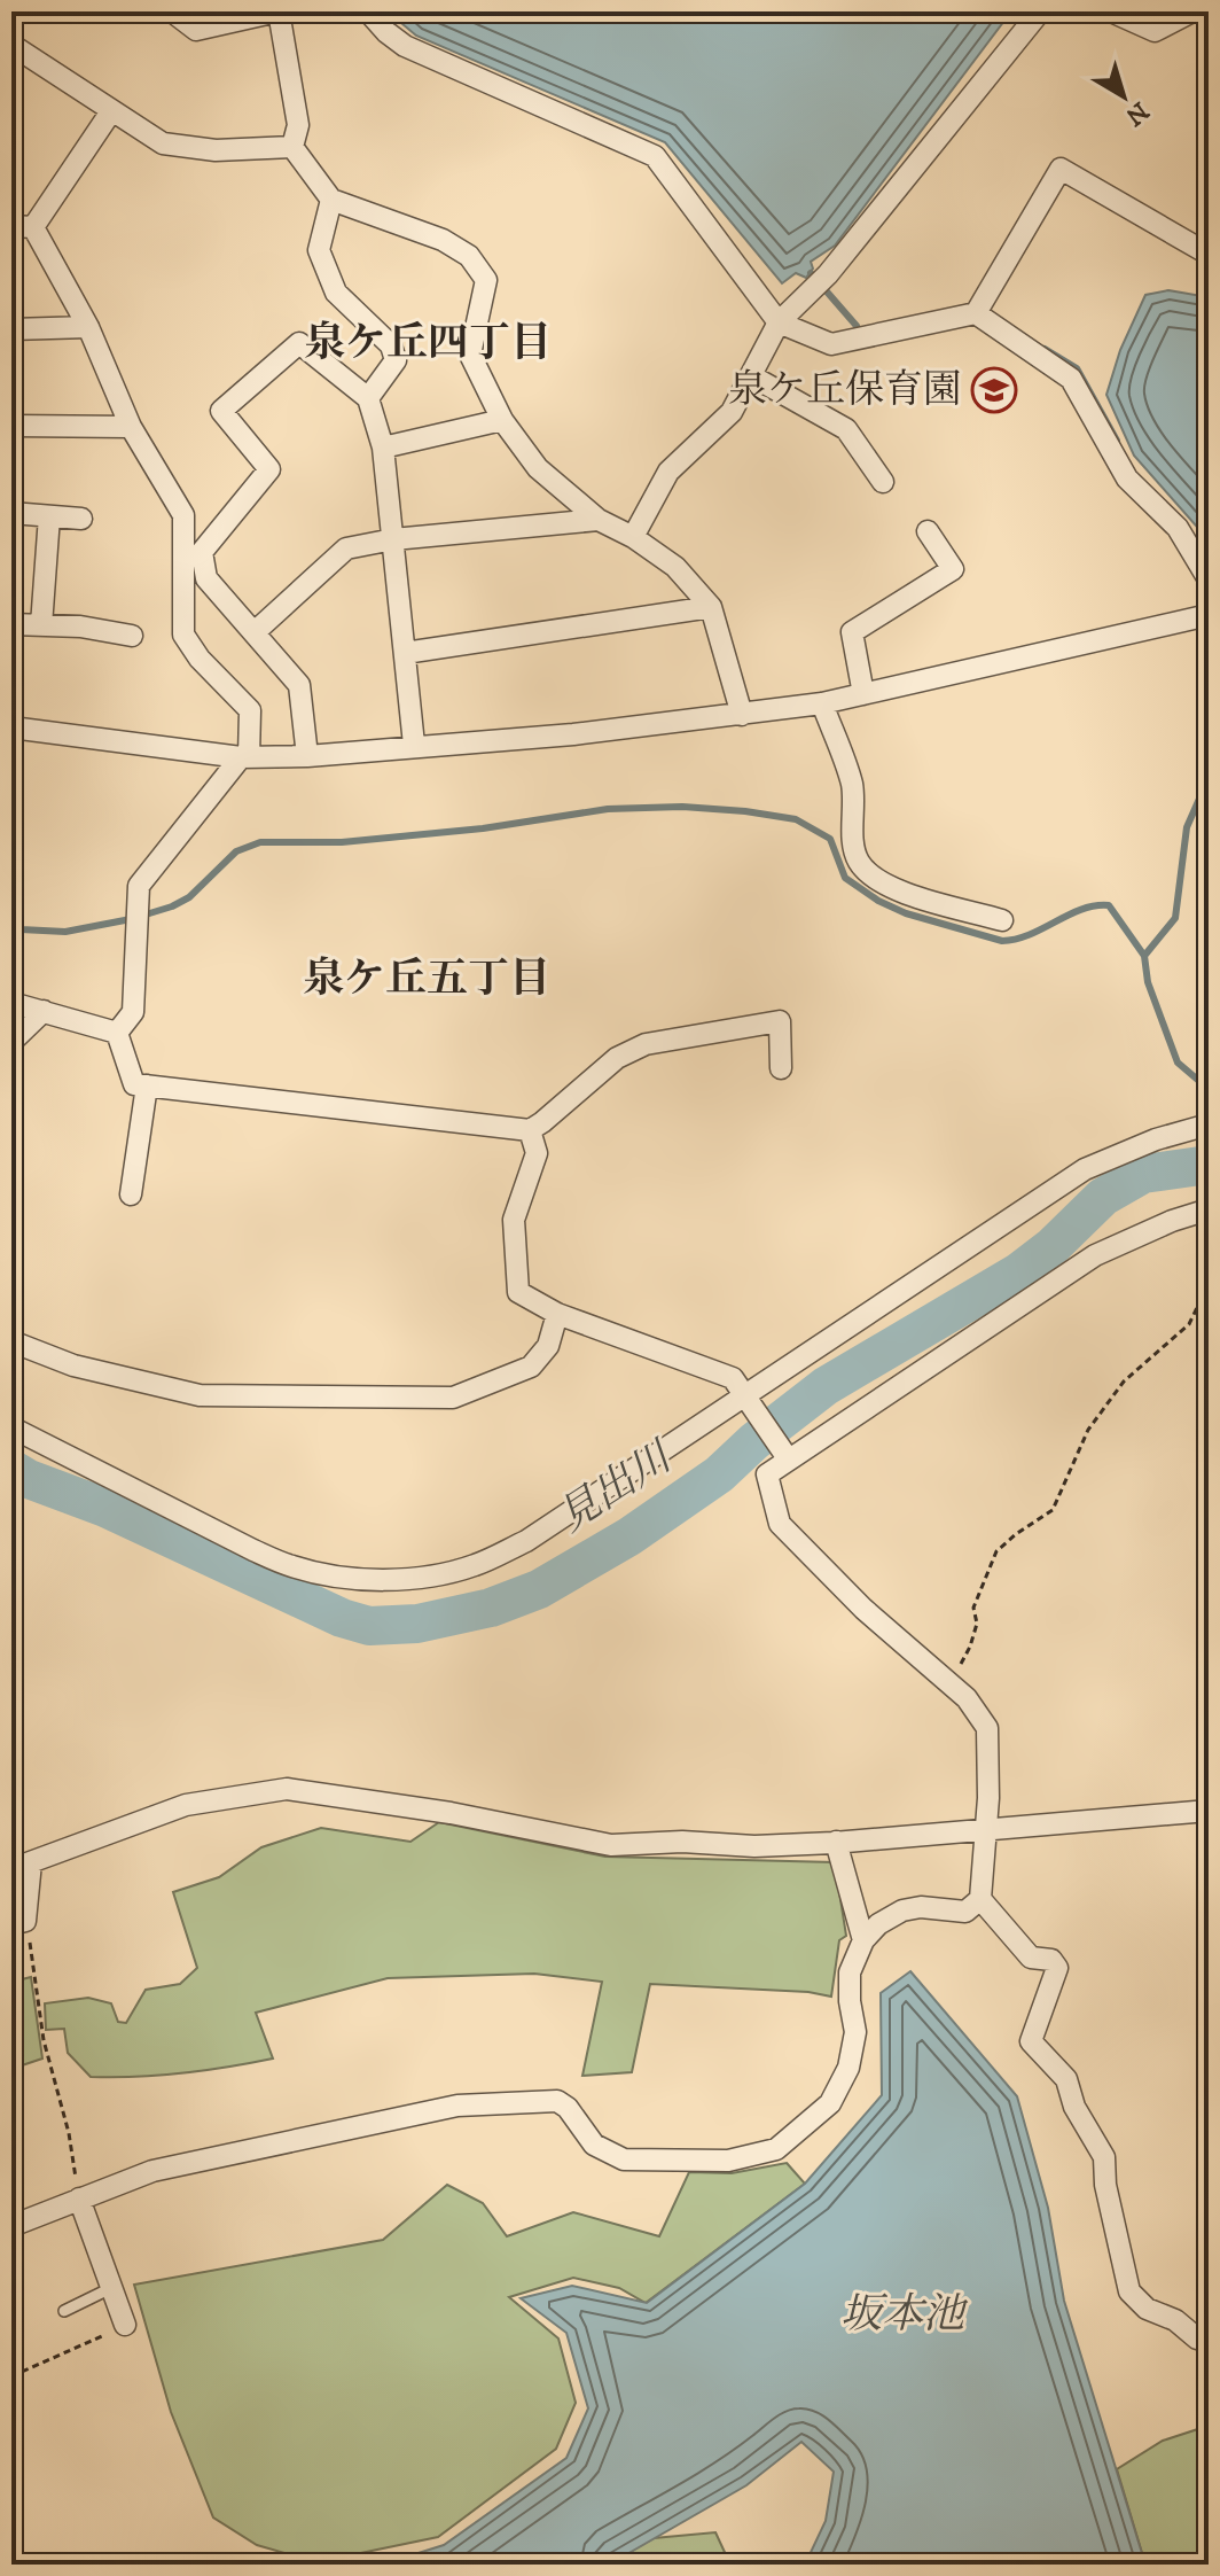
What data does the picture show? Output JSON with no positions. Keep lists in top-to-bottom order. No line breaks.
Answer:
{"districts":["泉ケ丘四丁目","泉ケ丘五丁目"],"water":["見出川","坂本池"],"places":{"school or university":["泉ケ丘保育園"]},"north":"bottom right"}
